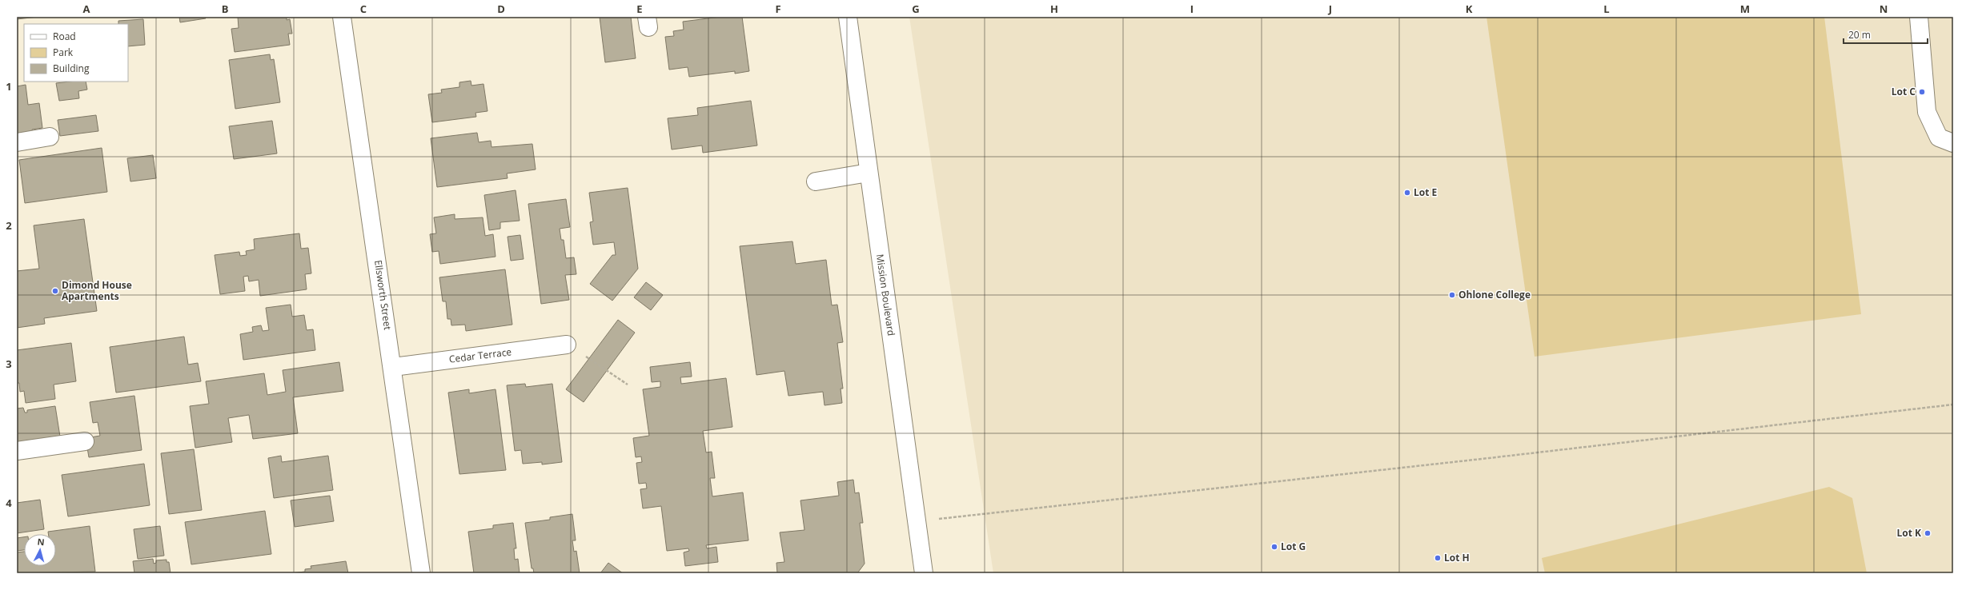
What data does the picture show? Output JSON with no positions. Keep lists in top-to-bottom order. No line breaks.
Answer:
{"streets":{"street":["Ellsworth Street","Mission Boulevard","Cedar Terrace"]},"crossings":[["Ellsworth Street","Cedar Terrace"]],"places":["Lot C","Lot E","Dimond House Apartments","Ohlone College","Lot K","Lot G","Lot H"],"legend":["Road","Park","Building"],"scale_bar":"20 m","north":"top","grid":{"columns":["A","B","C","D","E","F","G","H","I","J","K","L","M","N"],"rows":["1","2","3","4"]}}
